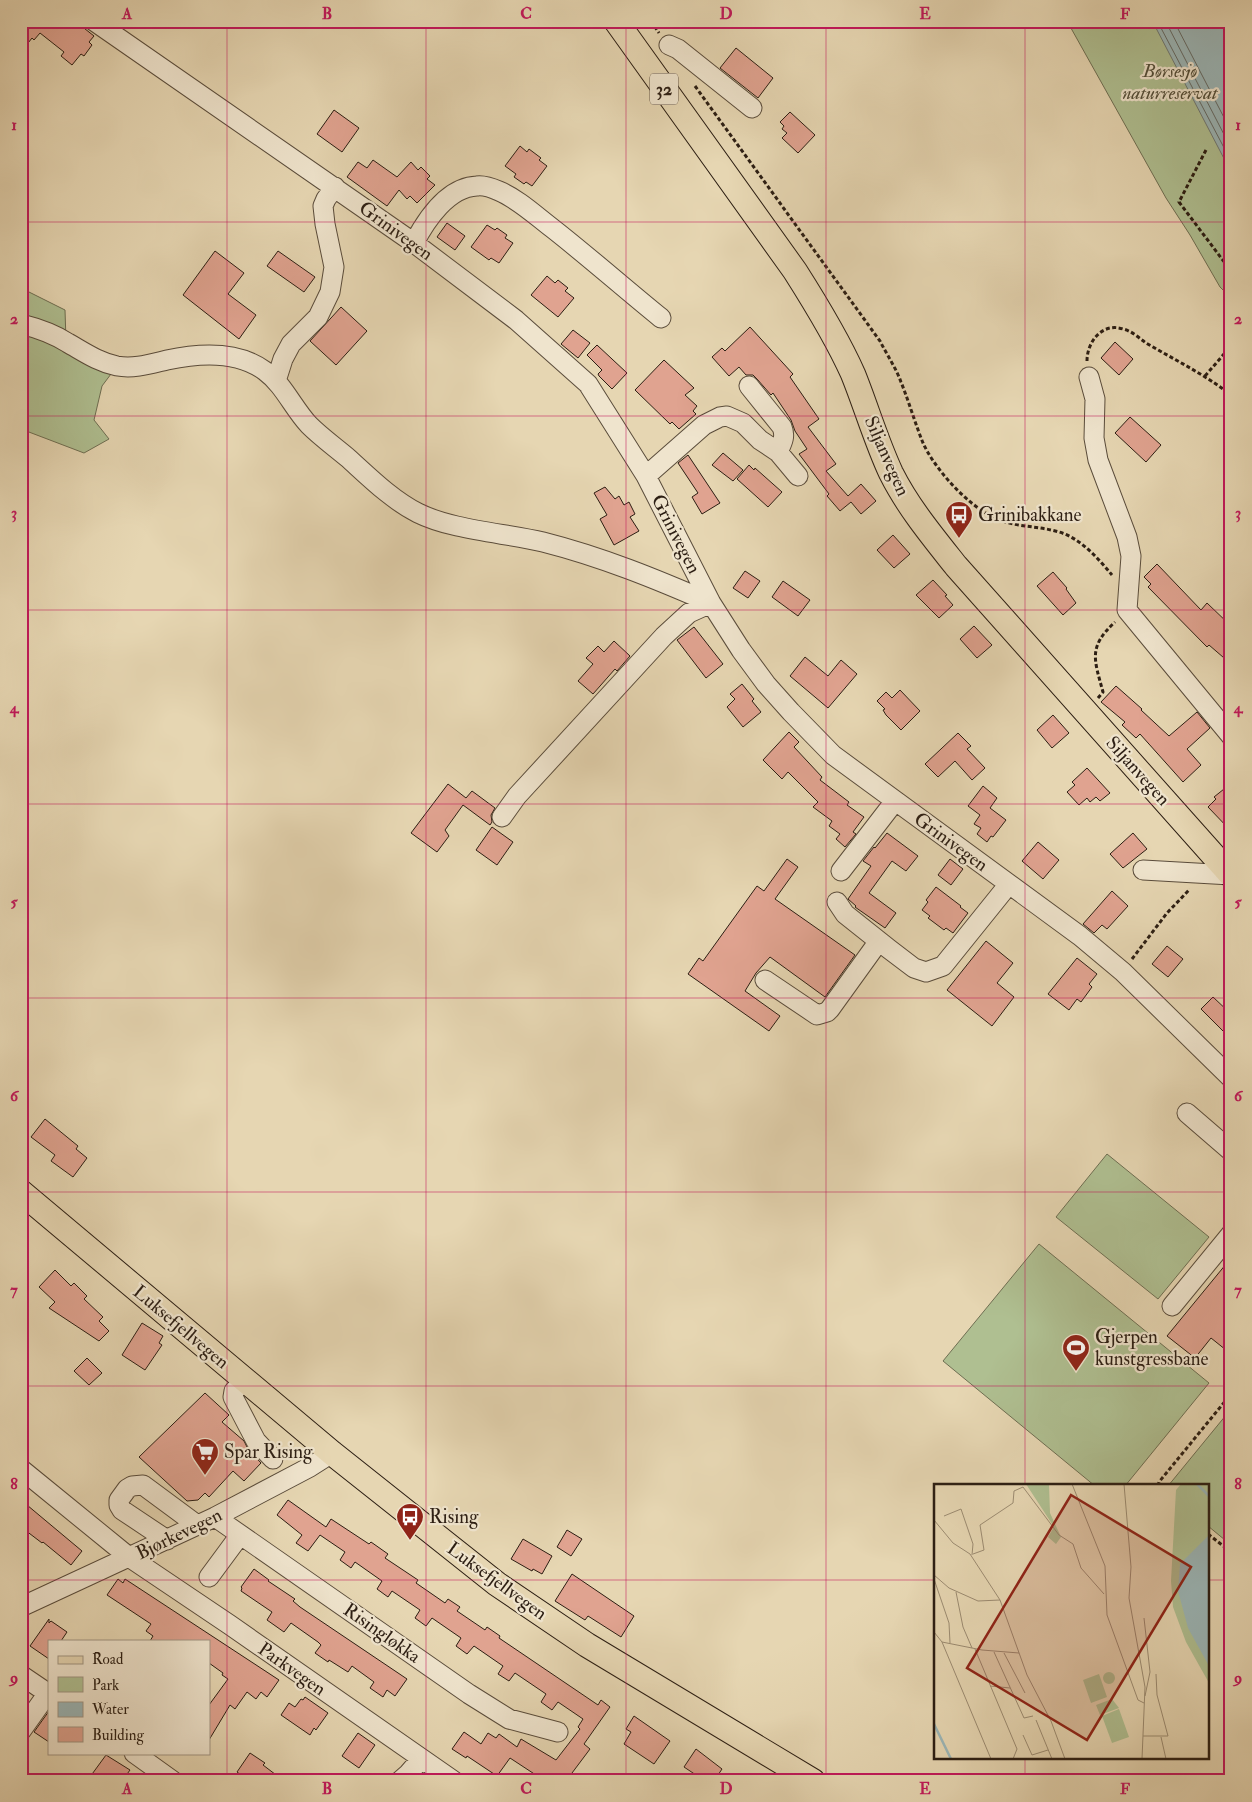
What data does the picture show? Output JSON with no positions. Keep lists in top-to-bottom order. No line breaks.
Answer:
{"streets":{"main road":["32","Siljanvegen","Luksefjellvegen"],"street":["Grinivegen","Bjørkevegen","Risingløkka","Parkvegen"]},"crossings":[["Luksefjellvegen","Bjørkevegen"],["Bjørkevegen","Risingløkka"],["Bjørkevegen","Parkvegen"]],"parks":["Børsesjø naturreservat"],"places":{"bus stop":["Grinibakkane","Rising"],"sports":["Gjerpen kunstgressbane"],"supermarket":["Spar Rising"]},"legend":["Road","Park","Water","Building"],"grid":{"columns":["A","B","C","D","E","F"],"rows":["1","2","3","4","5","6","7","8","9"]}}
